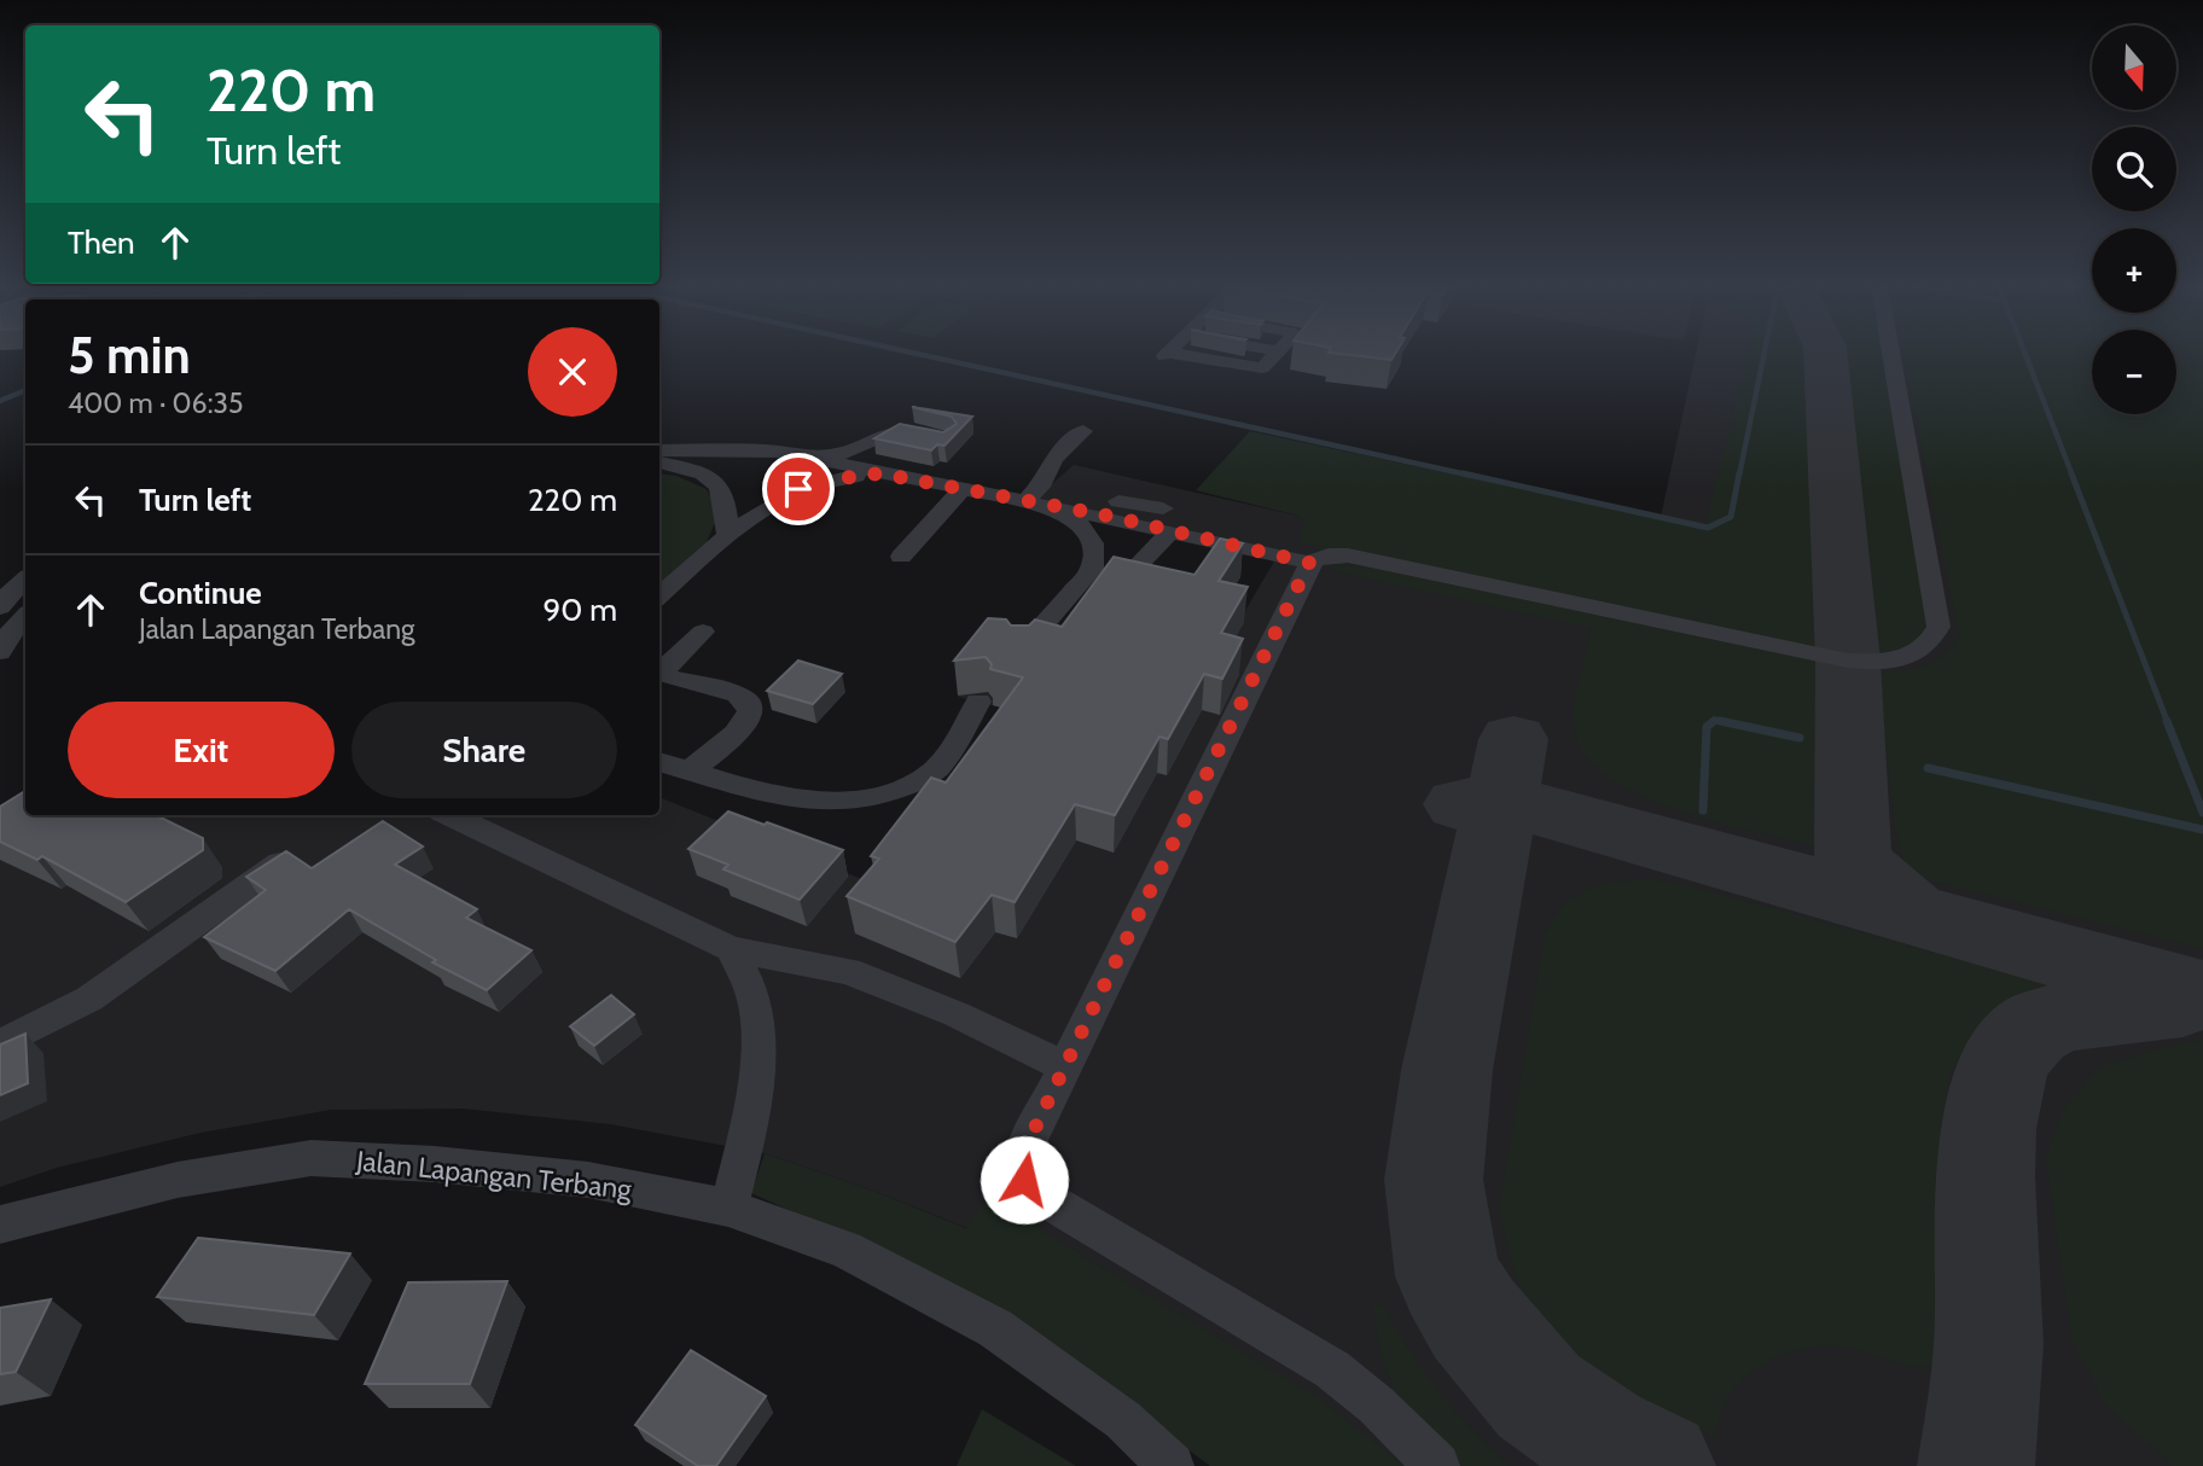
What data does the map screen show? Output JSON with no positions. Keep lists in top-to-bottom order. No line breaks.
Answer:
{"streets":{"street":["Jalan Lapangan Terbang"]},"north":"bottom","page":{"map_buttons":["+","−"],"turn":["220 m","Turn left"],"then":"Then","heading":["5 min","400 m · 06:35"],"list":[{"name":"Turn left","value":"220 m"},{"name":"Continue","note":"Jalan Lapangan Terbang","value":"90 m"}],"buttons":["Exit","Share"]}}
